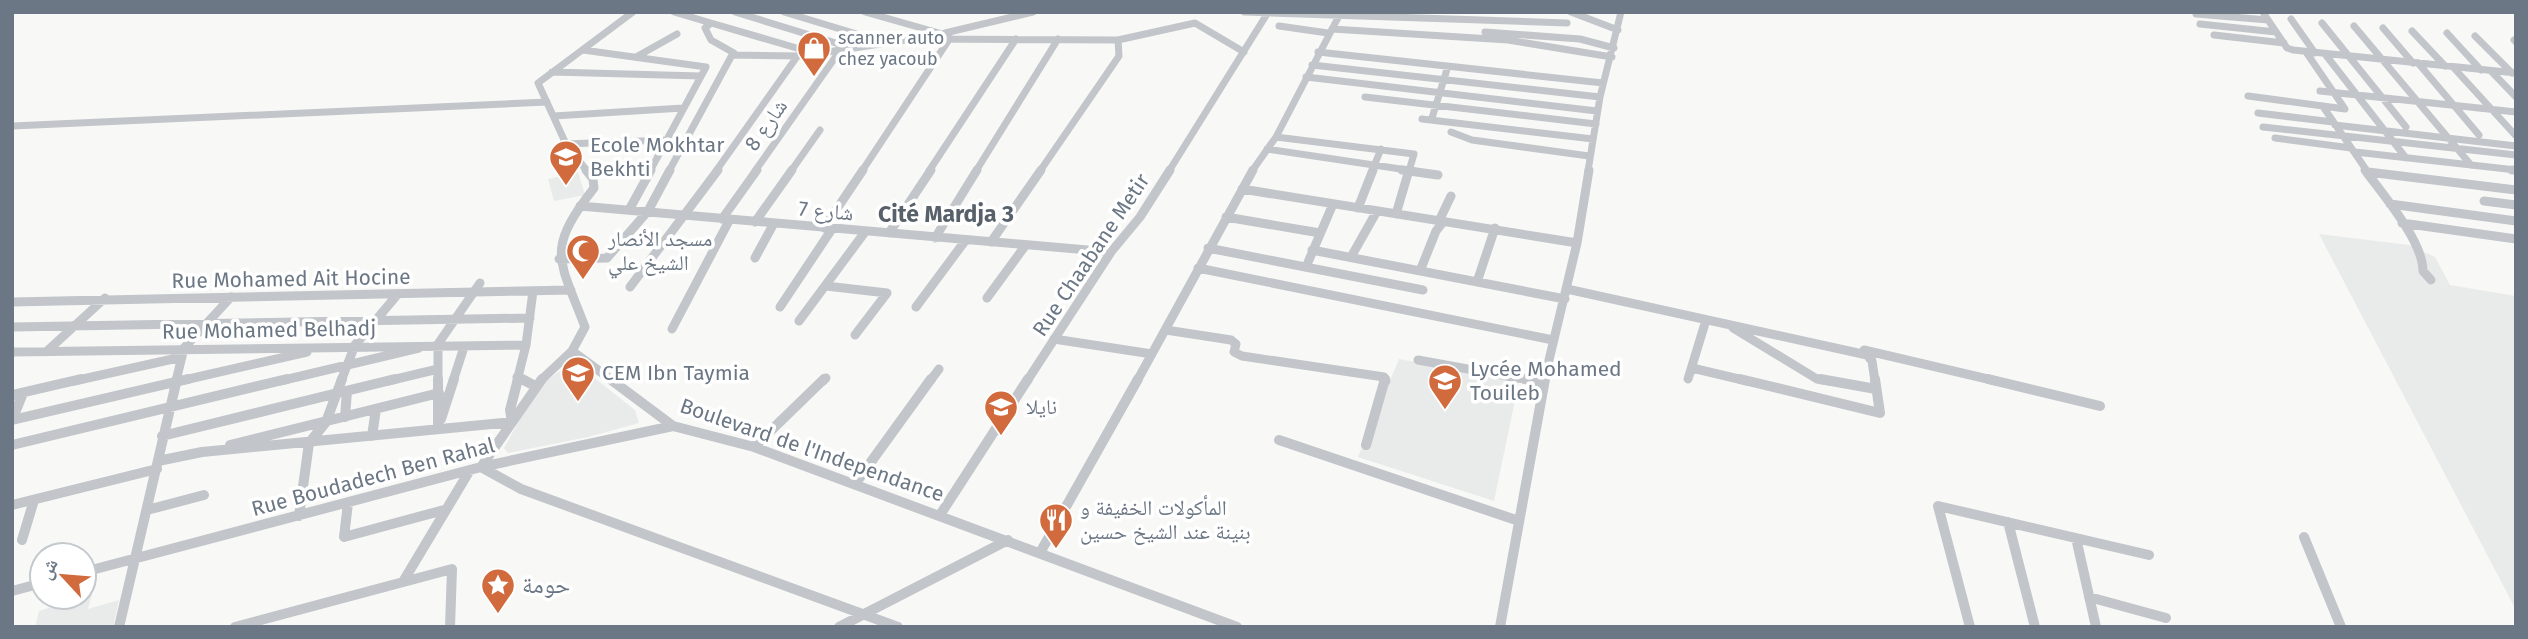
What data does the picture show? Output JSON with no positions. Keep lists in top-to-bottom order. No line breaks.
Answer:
{"streets":{"street":["شارع 8","شارع 7","Rue Chaabane Metir","Rue Mohamed Ait Hocine","Rue Mohamed Belhadj","Boulevard de l'Independance","Rue Boudadech Ben Rahal"]},"crossings":[["شارع 8","شارع 7"],["شارع 7","Rue Chaabane Metir"],["Rue Chaabane Metir","Boulevard de l'Independance"],["Boulevard de l'Independance","Rue Boudadech Ben Rahal"]],"districts":["Cité Mardja 3"],"places":{"shop":["scanner auto chez yacoub"],"school or university":["Ecole Mokhtar Bekhti","CEM Ibn Taymia","Lycée Mohamed Touileb","نايلا"],"mosque":["مسجد الأنصار الشيخ علي"],"restaurant":["المأكولات الخفيفة و بنينة عند الشيخ حسين"],"place":["حومة"]},"north":"top left"}
